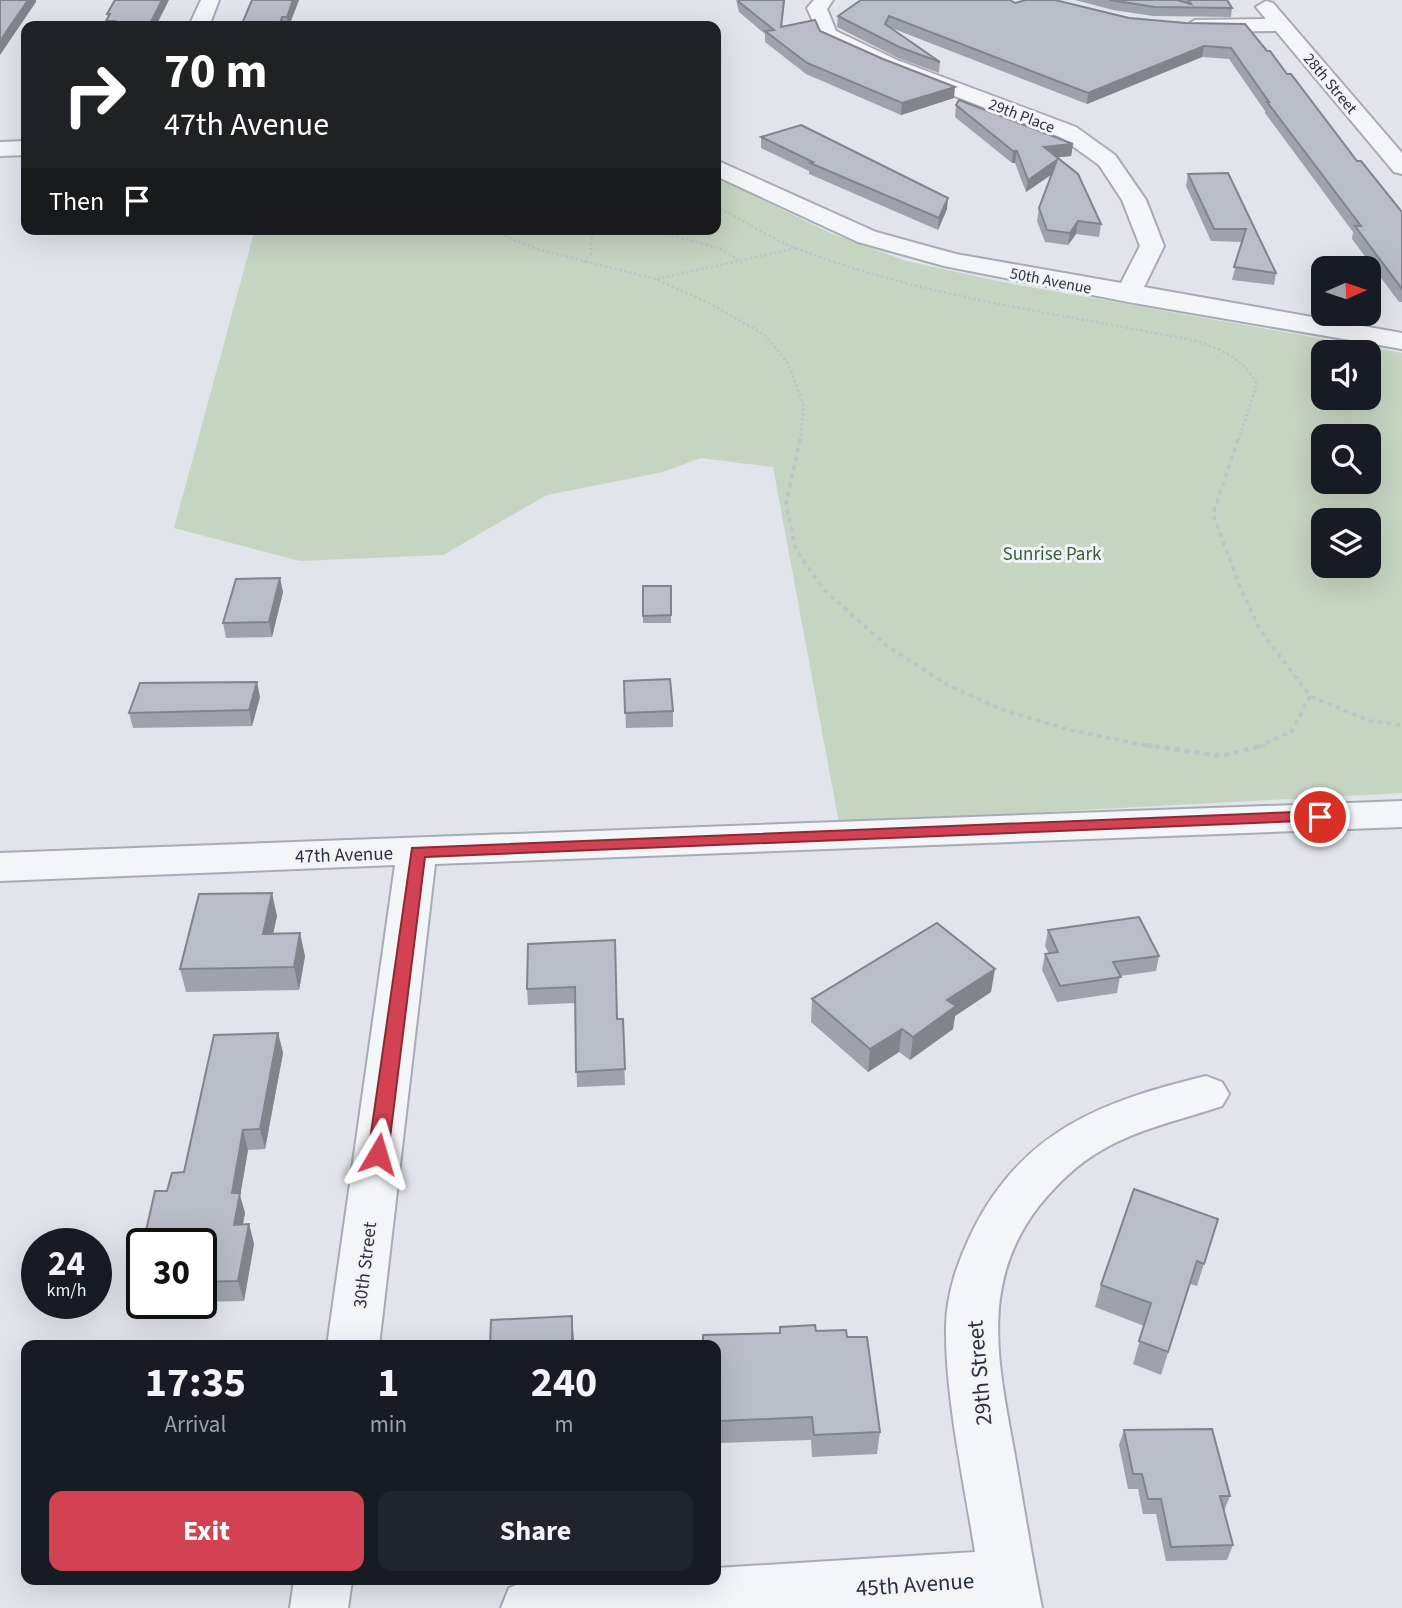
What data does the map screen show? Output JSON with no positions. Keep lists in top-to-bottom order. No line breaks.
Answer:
{"streets":{"street":["28th Street","29th Place","50th Avenue","47th Avenue","30th Street","29th Street","45th Avenue"]},"crossings":[["29th Place","50th Avenue"],["47th Avenue","30th Street"],["29th Street","45th Avenue"]],"parks":["Sunrise Park"],"north":"right","page":{"turn":["70 m","47th Avenue"],"then":"Then","speed":"24 km/h","limit":"30","eta":["17:35","Arrival","1","min","240","m"],"buttons":["Exit","Share"]}}
